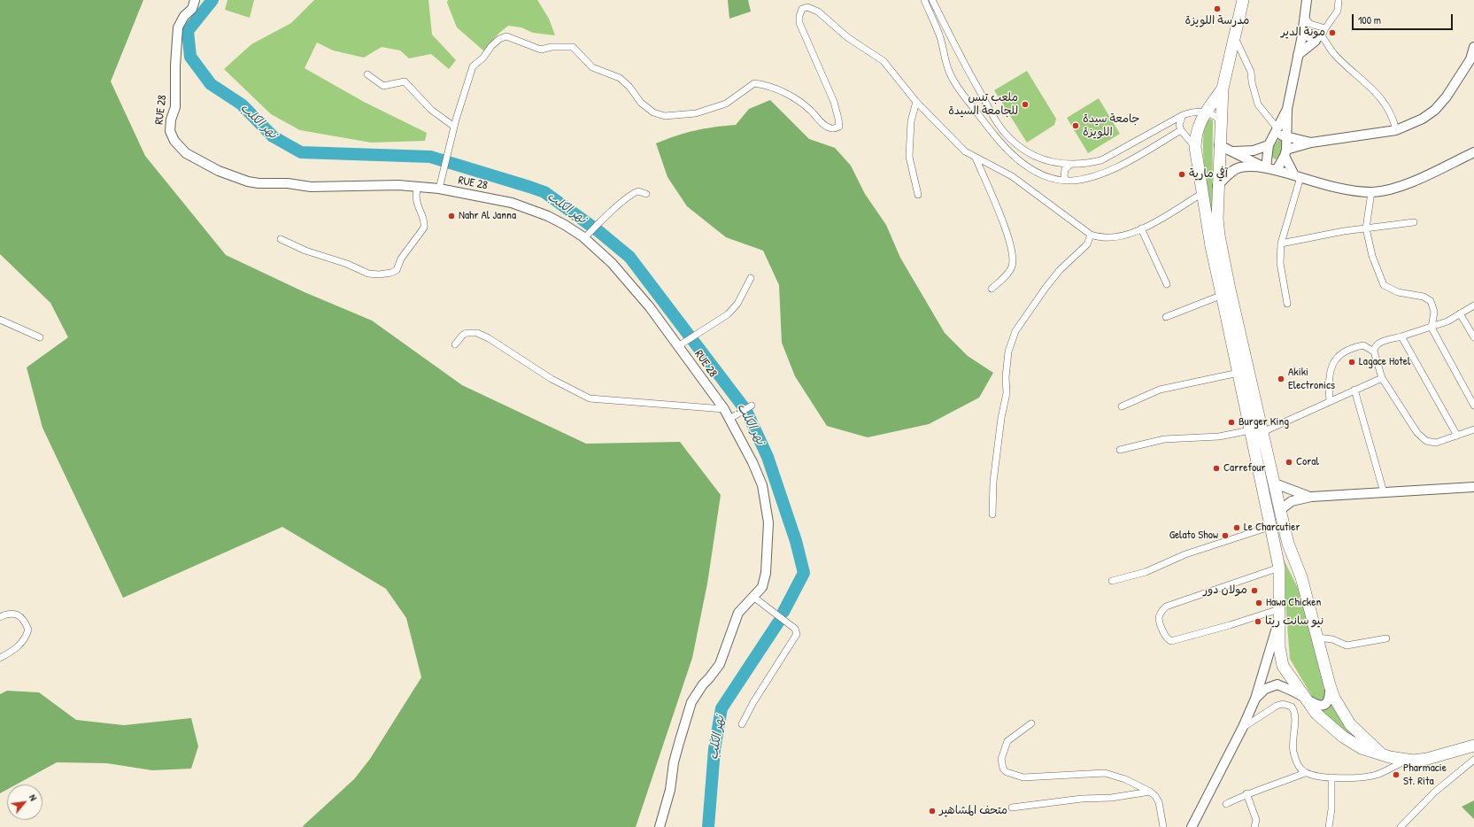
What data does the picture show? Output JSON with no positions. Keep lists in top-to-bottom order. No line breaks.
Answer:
{"streets":{"street":["RUE 28"]},"water":["نهر الكلب"],"places":["مدرسة اللويزة","مونة الدير","ملعب تنس للجامعة السيدة","جامعة سيدة اللويزة","آفي مارية","Nahr Al Janna","Lagace Hotel","Akiki Electronics","Burger King","Coral","Carrefour","Le Charcutier","Gelato Show","مولان دور","Hawa Chicken","نيو سانت ريتا","Pharmacie St. Rita","متحف المشاهير"],"scale_bar":"100 m","north":"top right"}
